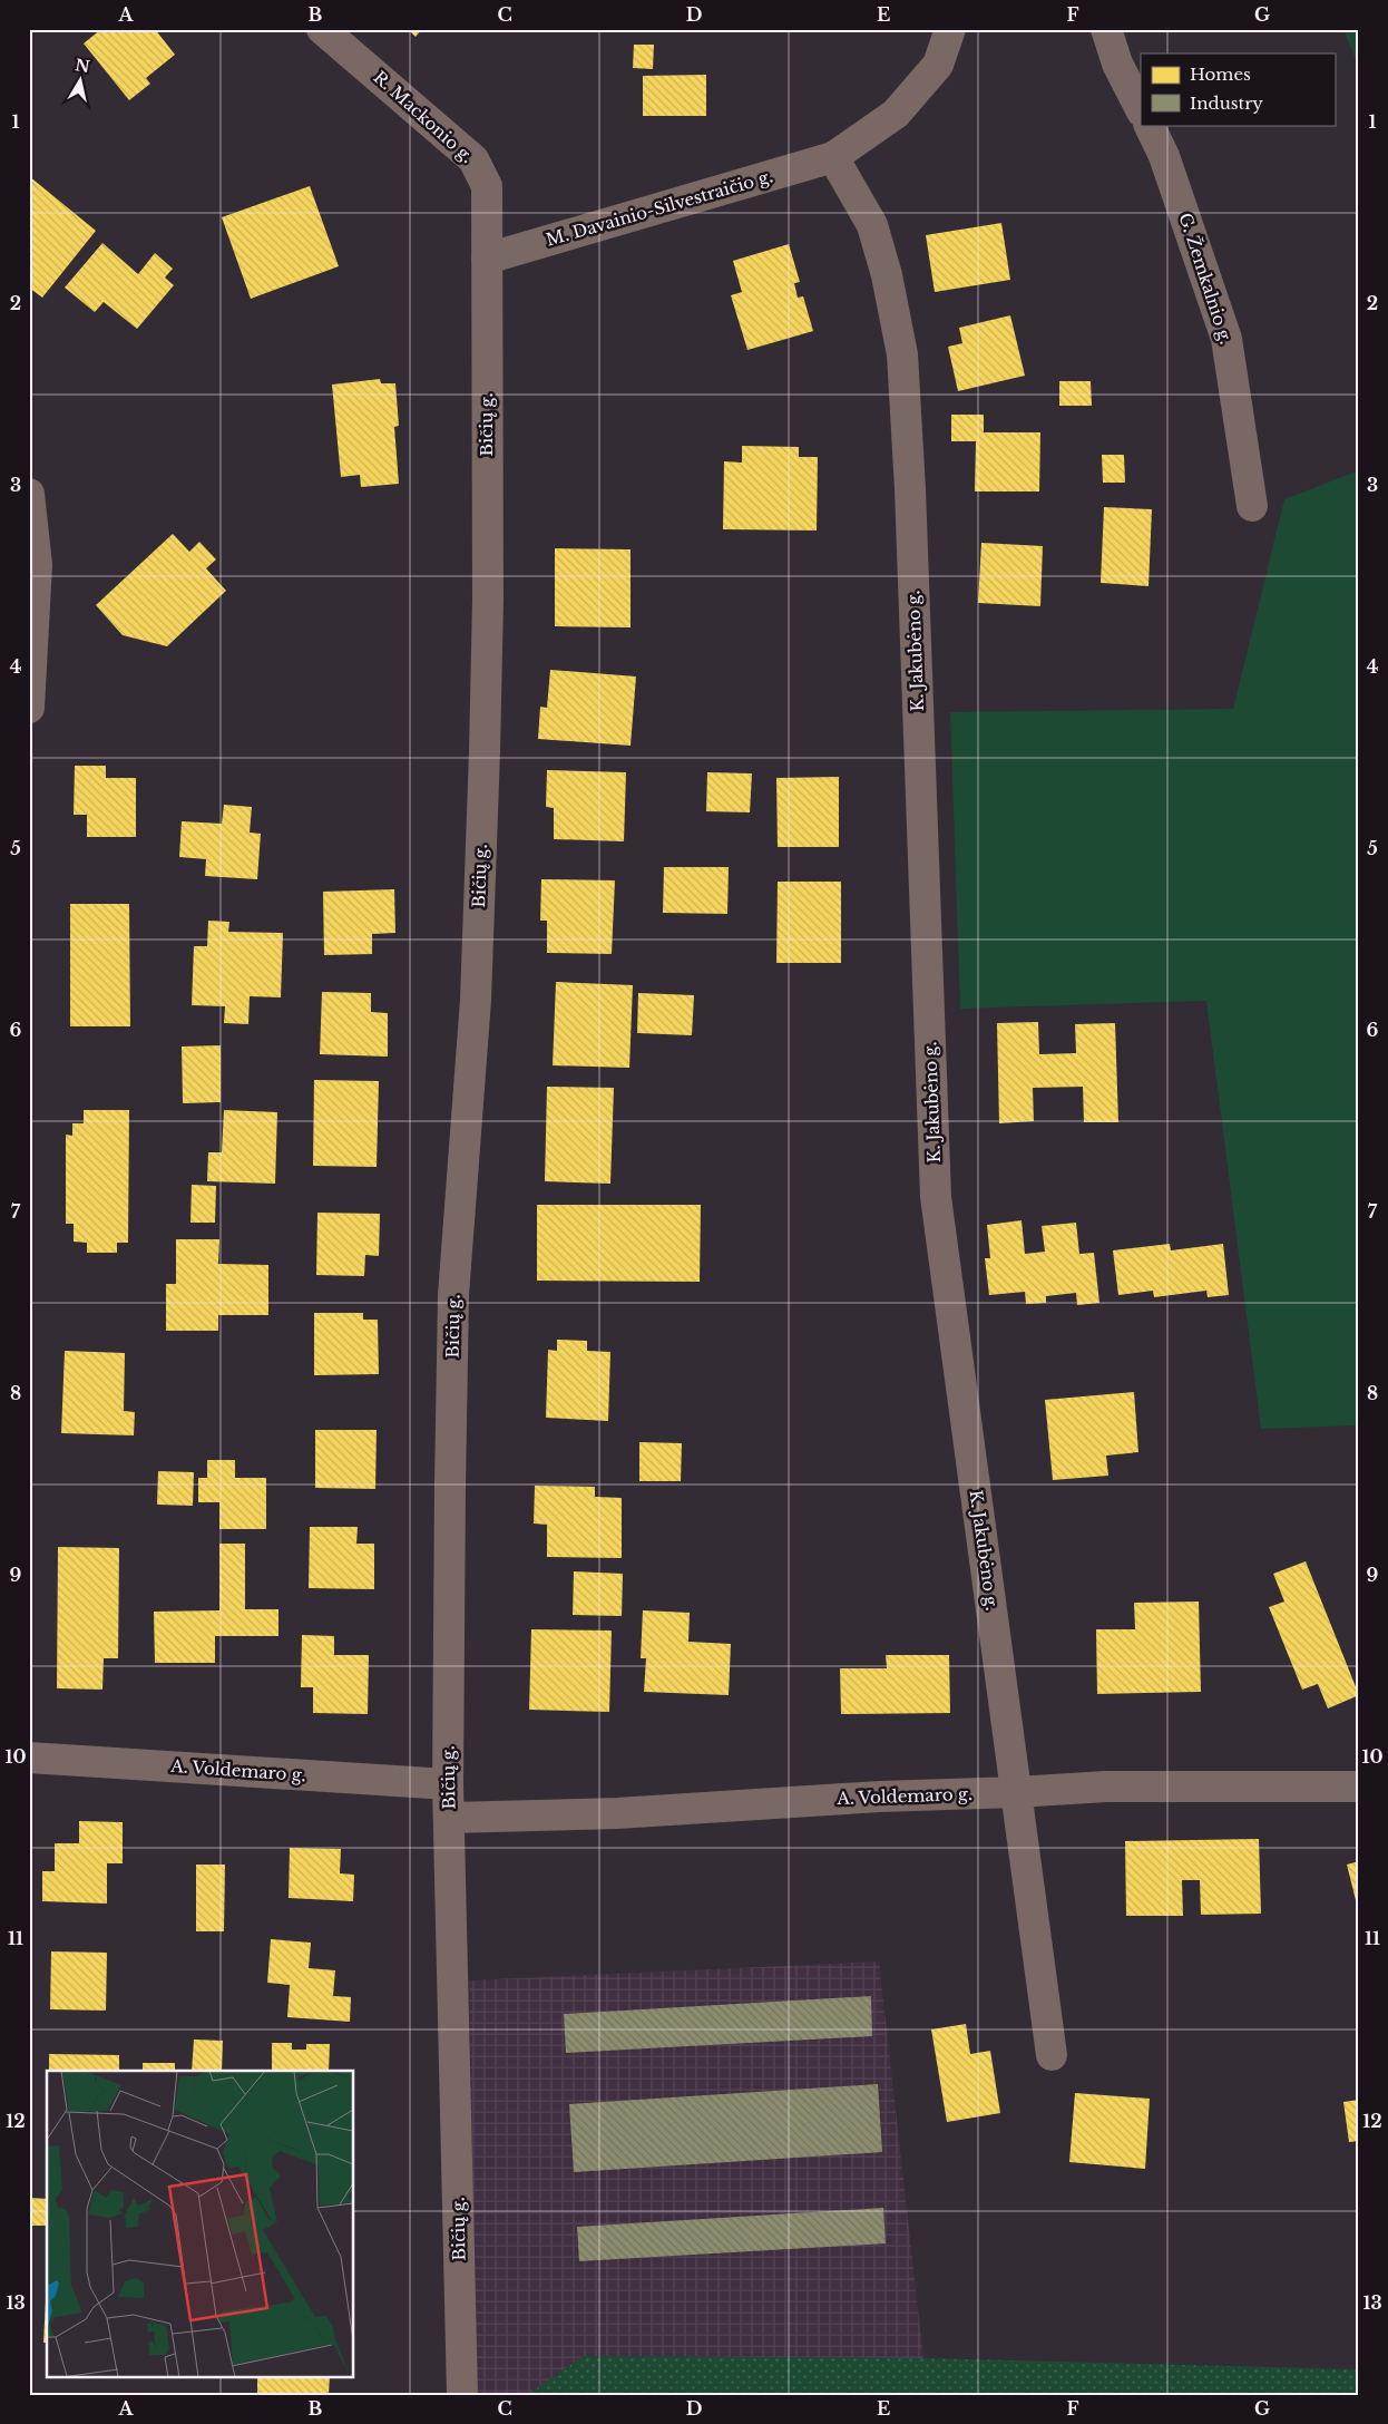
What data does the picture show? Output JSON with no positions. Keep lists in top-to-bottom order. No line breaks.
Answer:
{"streets":{"street":["R. Mackonio g.","M. Davainio-Silvestraičio g.","G. Žemkalnio g.","Bičių g.","K. Jakubėno g.","A. Voldemaro g."]},"crossings":[["R. Mackonio g.","M. Davainio-Silvestraičio g."],["R. Mackonio g.","Bičių g."],["M. Davainio-Silvestraičio g.","Bičių g."],["M. Davainio-Silvestraičio g.","K. Jakubėno g."],["Bičių g.","A. Voldemaro g."],["K. Jakubėno g.","A. Voldemaro g."]],"legend":["Homes","Industry"],"north":"top","grid":{"columns":["A","B","C","D","E","F","G"],"rows":["1","2","3","4","5","6","7","8","9","10","11","12","13"]}}
